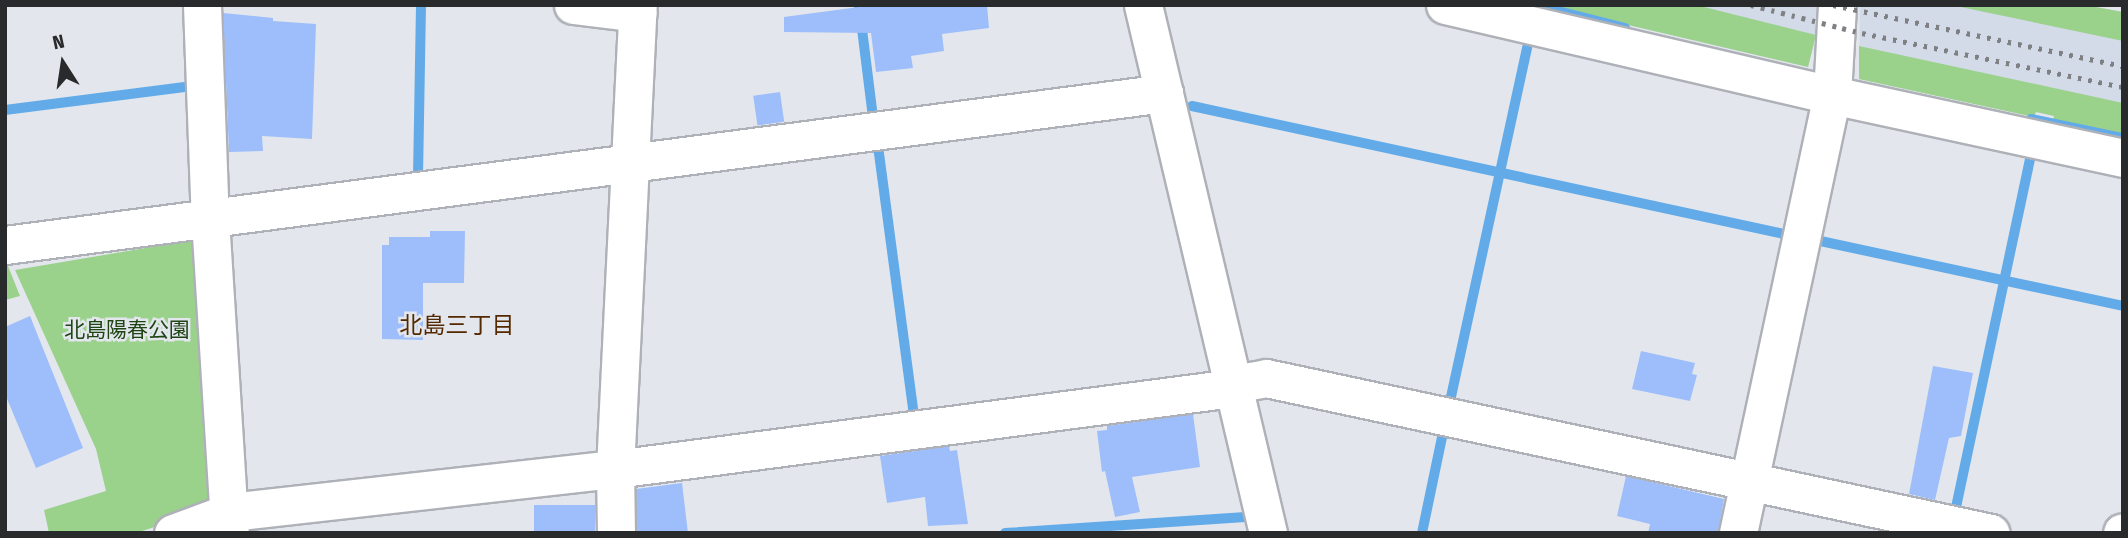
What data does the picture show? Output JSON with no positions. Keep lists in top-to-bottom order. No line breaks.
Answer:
{"districts":["北島三丁目"],"parks":["北島陽春公園"],"north":"top"}
